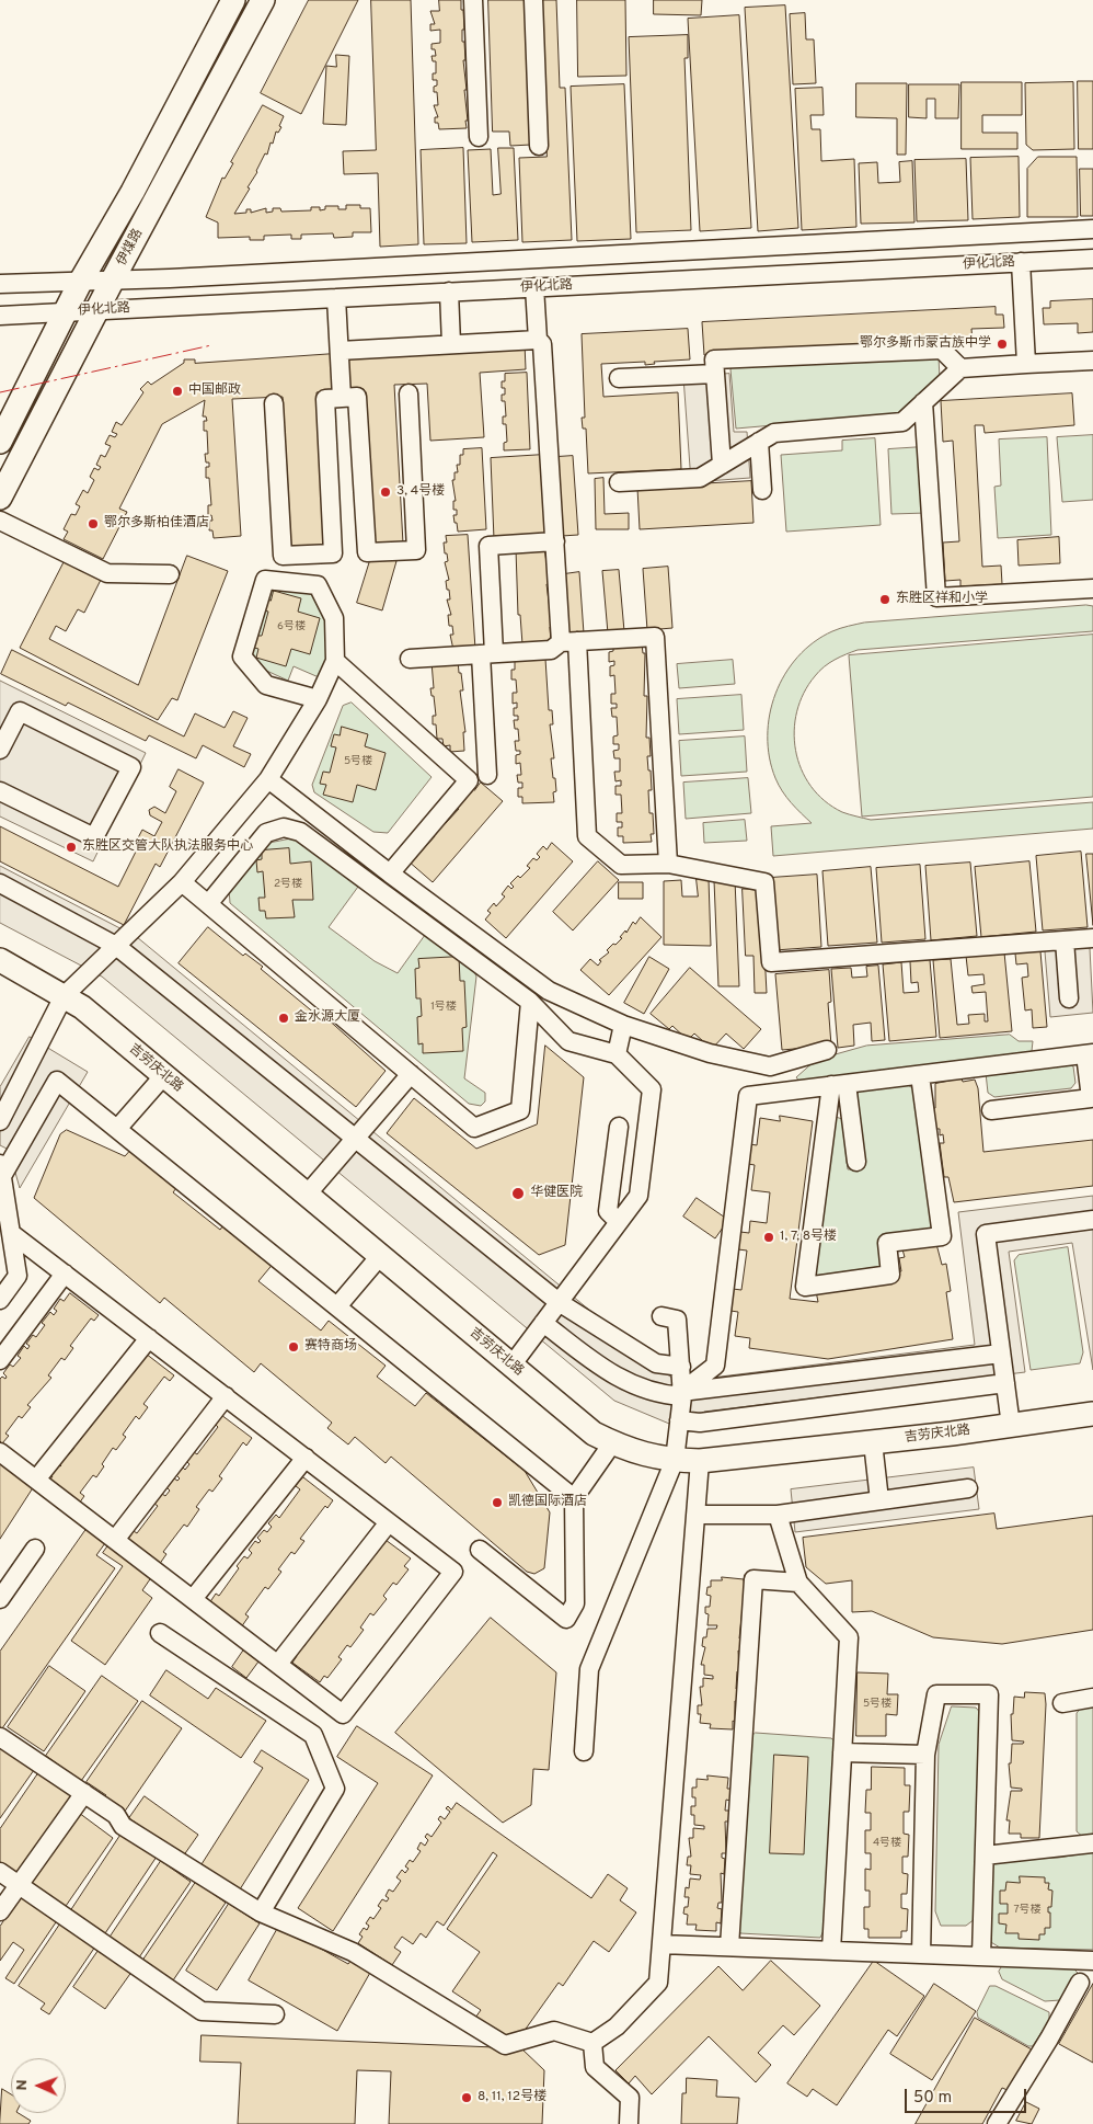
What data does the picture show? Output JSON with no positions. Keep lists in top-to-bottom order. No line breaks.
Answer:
{"streets":{"main road":["伊煤路","吉劳庆北路"],"street":["伊化北路"]},"crossings":[["伊煤路","伊化北路"]],"places":["鄂尔多斯市蒙古族中学","中国邮政","3, 4号楼","鄂尔多斯柏佳酒店","东胜区祥和小学","东胜区交管大队执法服务中心","金水源大厦","华健医院","1, 7, 8号楼","赛特商场","凯德国际酒店","8, 11, 12号楼"],"house_numbers":["6号楼","5号楼","2号楼","1号楼","5号楼","4号楼","7号楼"],"scale_bar":"50 m","north":"left"}
